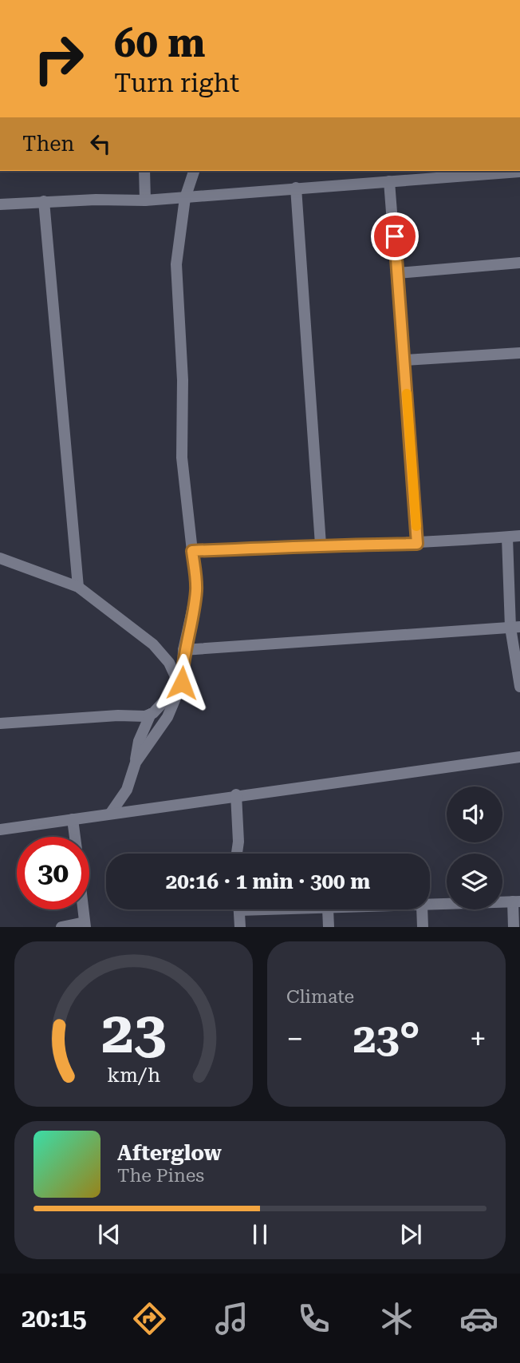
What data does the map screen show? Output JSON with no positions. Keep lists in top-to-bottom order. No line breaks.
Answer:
{"page":{"turn":["60 m","Turn right"],"then":"Then","limit":"30","trip":"20:16 · 1 min · 300 m","tile":"Climate","heat":["−","23°","+"],"song":["Afterglow","The Pines"],"tabs":"20:15","gauge":["23","km/h"]}}
